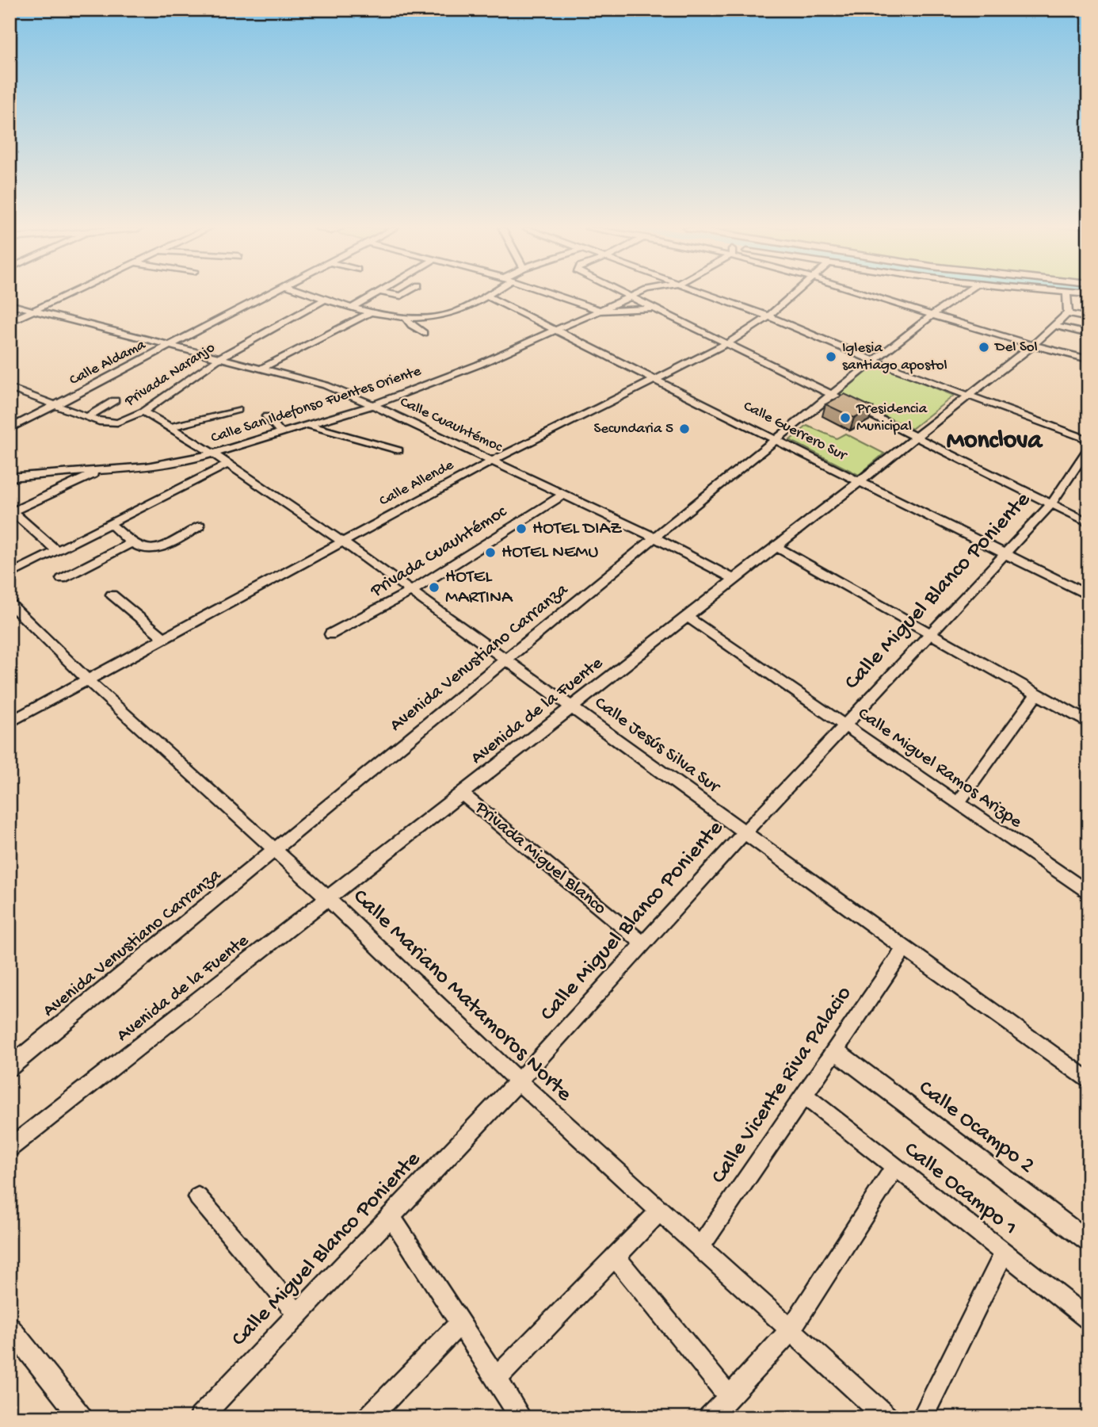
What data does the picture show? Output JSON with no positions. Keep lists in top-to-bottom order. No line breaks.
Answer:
{"streets":{"street":["Calle Aldama","Privada Naranjo","Calle San Ildefonso Fuentes Oriente","Calle Cuauhtémoc","Calle Guerrero Sur","Calle Allende","Privada Cuauhtémoc","Calle Miguel Blanco Poniente","Avenida Venustiano Carranza","Avenida de la Fuente","Calle Jesús Silva Sur","Calle Miguel Ramos Arizpe","Privada Miguel Blanco","Calle Mariano Matamoros Norte","Calle Vicente Riva Palacio","Calle Ocampo 2","Calle Ocampo 1"]},"crossings":[["Calle Aldama","Calle Cuauhtémoc"],["Privada Naranjo","Calle Cuauhtémoc"],["Privada Naranjo","Calle Jesús Silva Sur"],["Calle San Ildefonso Fuentes Oriente","Calle Cuauhtémoc"],["Calle San Ildefonso Fuentes Oriente","Calle Guerrero Sur"],["Calle San Ildefonso Fuentes Oriente","Calle Jesús Silva Sur"],["Calle Cuauhtémoc","Calle Allende"],["Calle Cuauhtémoc","Privada Cuauhtémoc"],["Calle Cuauhtémoc","Avenida Venustiano Carranza"],["Calle Cuauhtémoc","Avenida de la Fuente"],["Calle Guerrero Sur","Calle Allende"],["Calle Guerrero Sur","Calle Miguel Blanco Poniente"],["Calle Guerrero Sur","Avenida Venustiano Carranza"],["Calle Guerrero Sur","Avenida de la Fuente"],["Calle Allende","Calle Jesús Silva Sur"],["Calle Allende","Calle Mariano Matamoros Norte"],["Privada Cuauhtémoc","Calle Jesús Silva Sur"],["Calle Miguel Blanco Poniente","Calle Jesús Silva Sur"],["Calle Miguel Blanco Poniente","Calle Miguel Ramos Arizpe"],["Calle Miguel Blanco Poniente","Privada Miguel Blanco"],["Calle Miguel Blanco Poniente","Calle Mariano Matamoros Norte"],["Avenida Venustiano Carranza","Calle Jesús Silva Sur"],["Avenida Venustiano Carranza","Calle Mariano Matamoros Norte"],["Avenida de la Fuente","Calle Jesús Silva Sur"],["Avenida de la Fuente","Calle Miguel Ramos Arizpe"],["Avenida de la Fuente","Privada Miguel Blanco"],["Avenida de la Fuente","Calle Mariano Matamoros Norte"],["Calle Jesús Silva Sur","Calle Vicente Riva Palacio"],["Calle Mariano Matamoros Norte","Calle Vicente Riva Palacio"],["Calle Vicente Riva Palacio","Calle Ocampo 2"],["Calle Vicente Riva Palacio","Calle Ocampo 1"]],"districts":["Monclova"],"places":["Del Sol","Iglesia santiago apostol","Presidencia Municipal","Secundaria 5","HOTEL DIAZ","HOTEL NEMU","HOTEL MARTINA"]}
